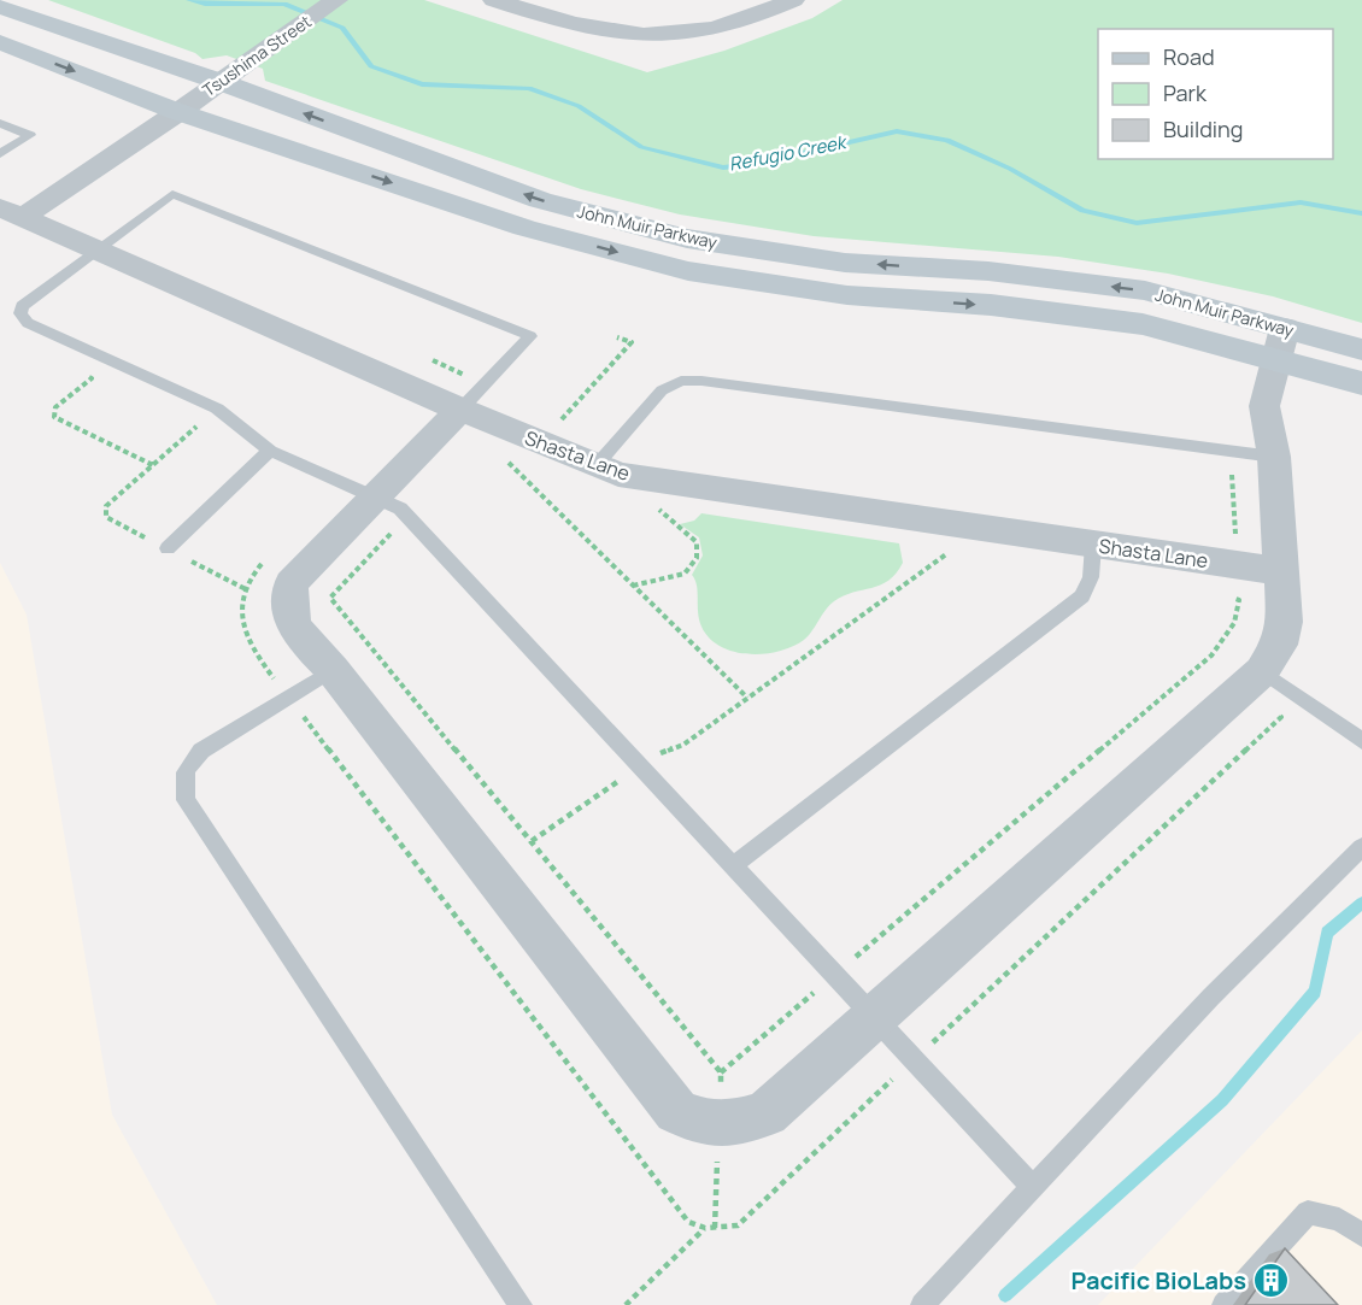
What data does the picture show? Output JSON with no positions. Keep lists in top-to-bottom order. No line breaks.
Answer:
{"streets":{"main road":["John Muir Parkway"],"street":["Tsushima Street","Shasta Lane"]},"crossings":[["Tsushima Street","John Muir Parkway"]],"water":["Refugio Creek"],"places":{"building":["Pacific BioLabs"]},"legend":["Road","Park","Building"]}
